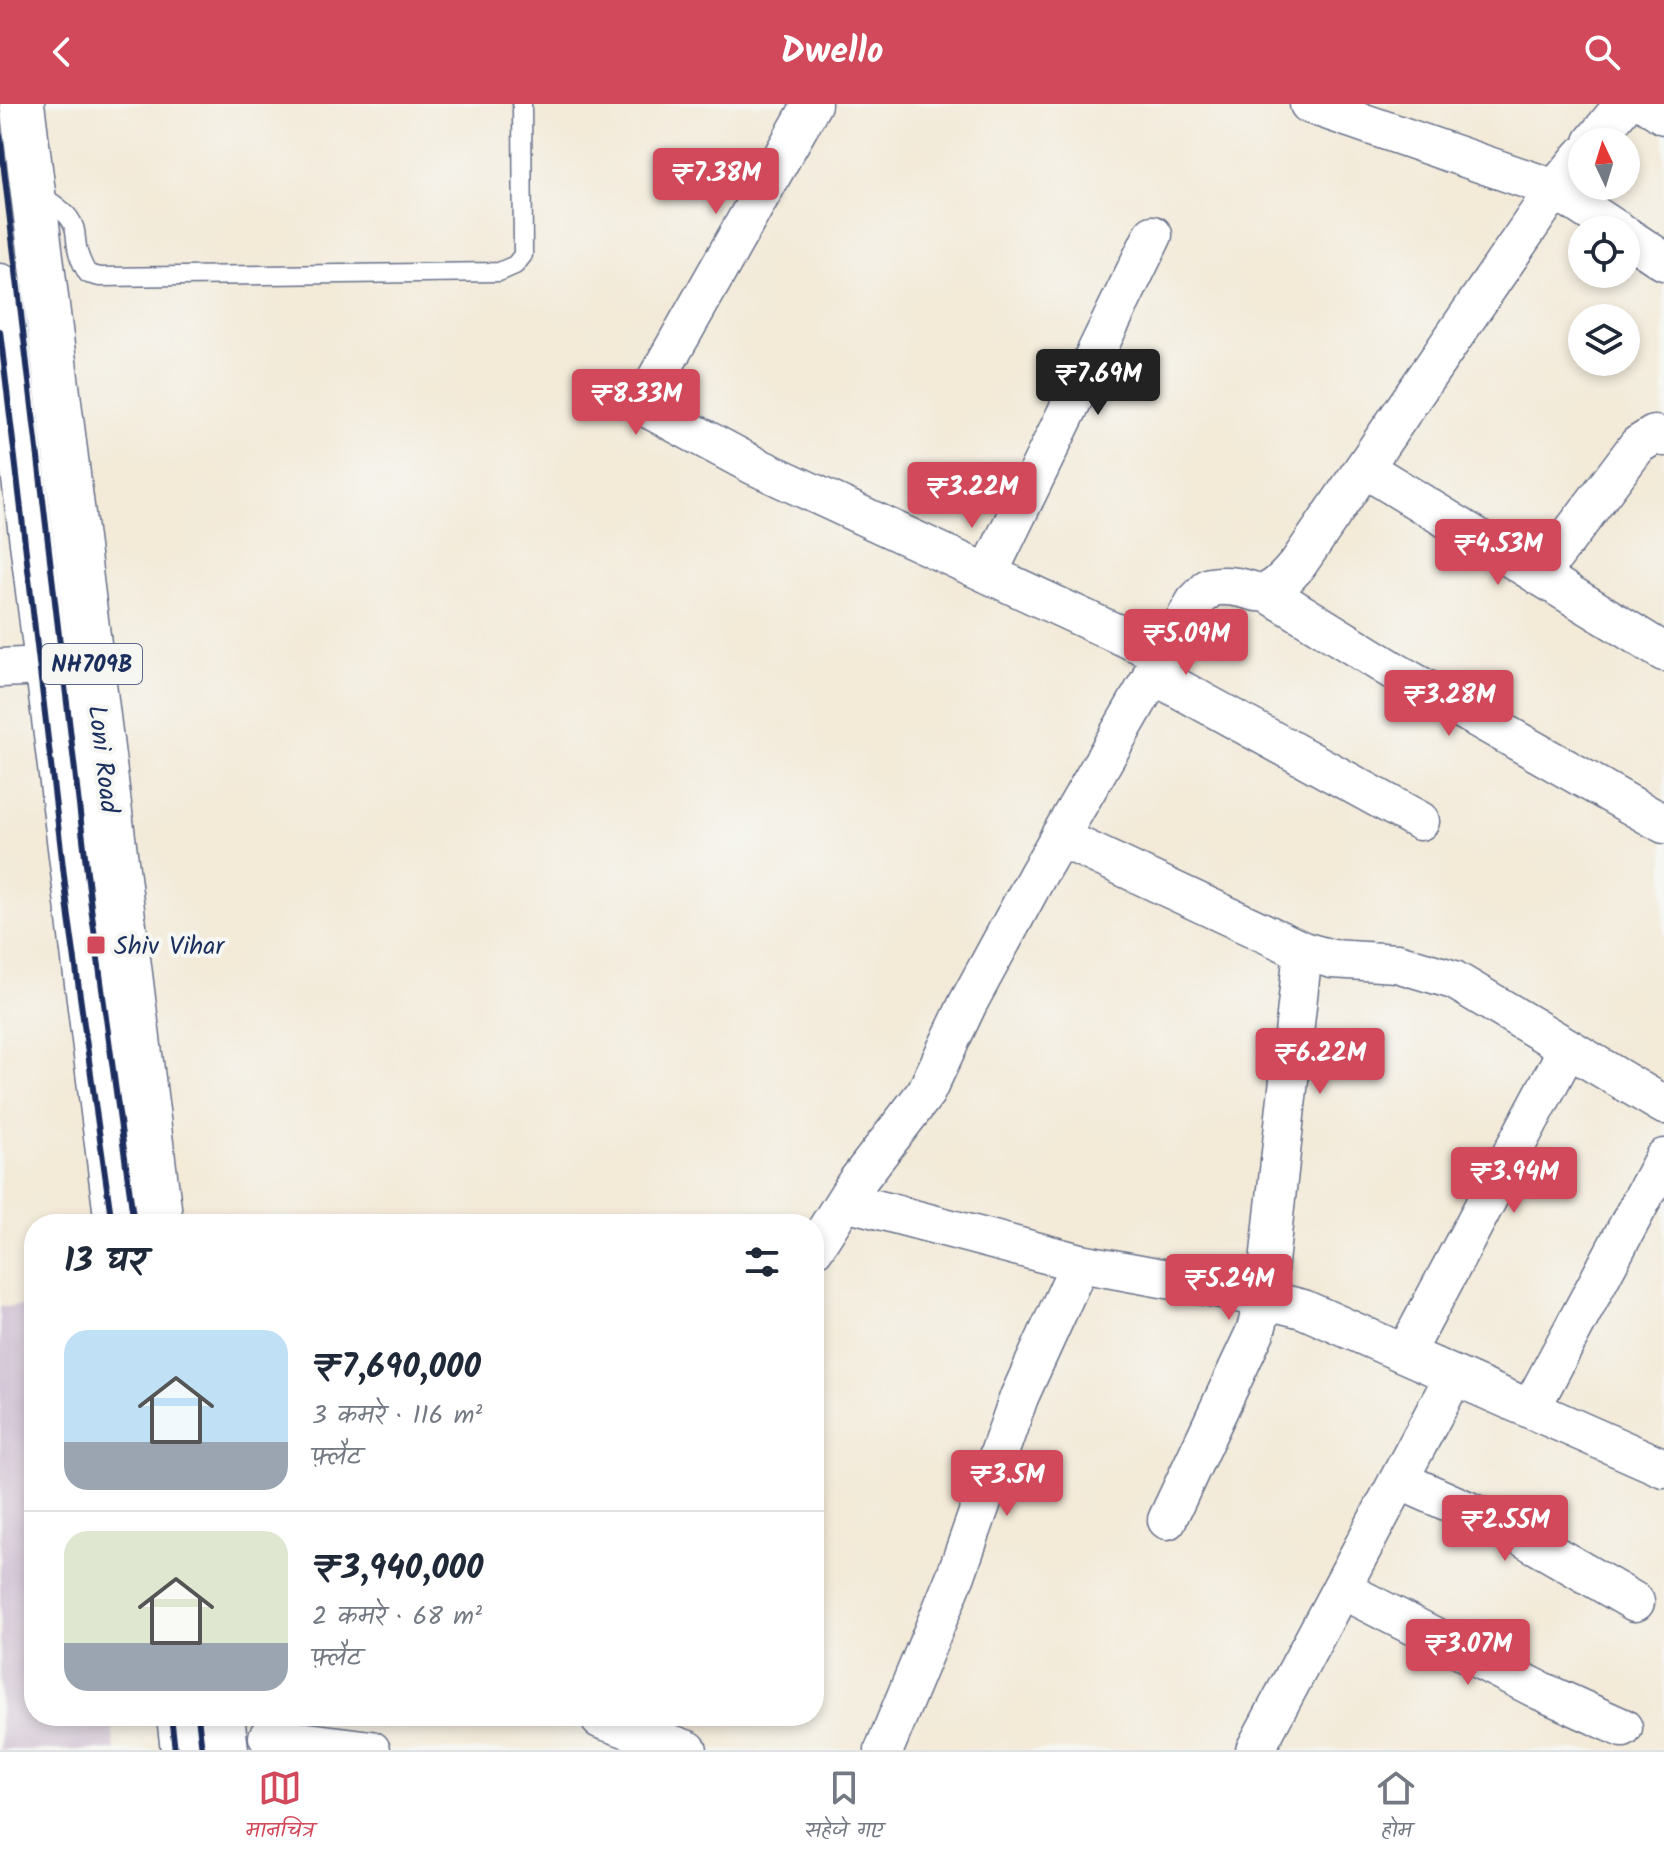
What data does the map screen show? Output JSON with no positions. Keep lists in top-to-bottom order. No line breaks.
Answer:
{"streets":{"highway":["NH709B","Loni Road"]},"places":{"transit":["Shiv Vihar"]},"north":"top","page":{"header":"Dwello","price":["₹7.38M","₹7.69M","₹8.33M","₹3.22M","₹4.53M","₹5.09M","₹3.28M","₹6.22M","₹3.94M","₹5.24M","₹3.5M","₹2.55M","₹3.07M"],"heading":"13 घर","list":[{"name":"₹7,690,000","note":"3 कमरे · 116 m² · फ़्लैट"},{"name":"₹3,940,000","note":"2 कमरे · 68 m² · फ़्लैट"}],"tabs":["मानचित्र","सहेजे गए","होम"]}}
